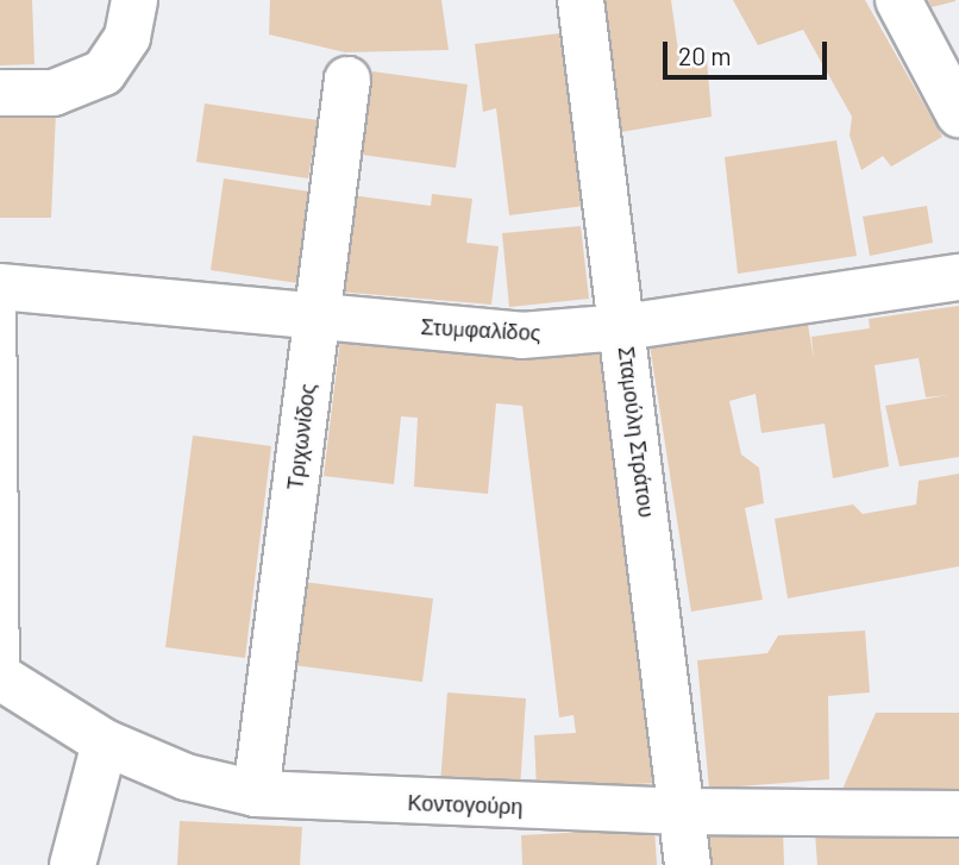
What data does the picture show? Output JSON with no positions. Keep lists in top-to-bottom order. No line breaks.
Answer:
{"streets":{"street":["Στυμφαλίδος","Σταμούλη Στράτου","Τριχωνίδος","Κοντογούρη"]},"crossings":[["Στυμφαλίδος","Σταμούλη Στράτου"],["Στυμφαλίδος","Τριχωνίδος"],["Σταμούλη Στράτου","Κοντογούρη"],["Τριχωνίδος","Κοντογούρη"]],"scale_bar":"20 m"}
